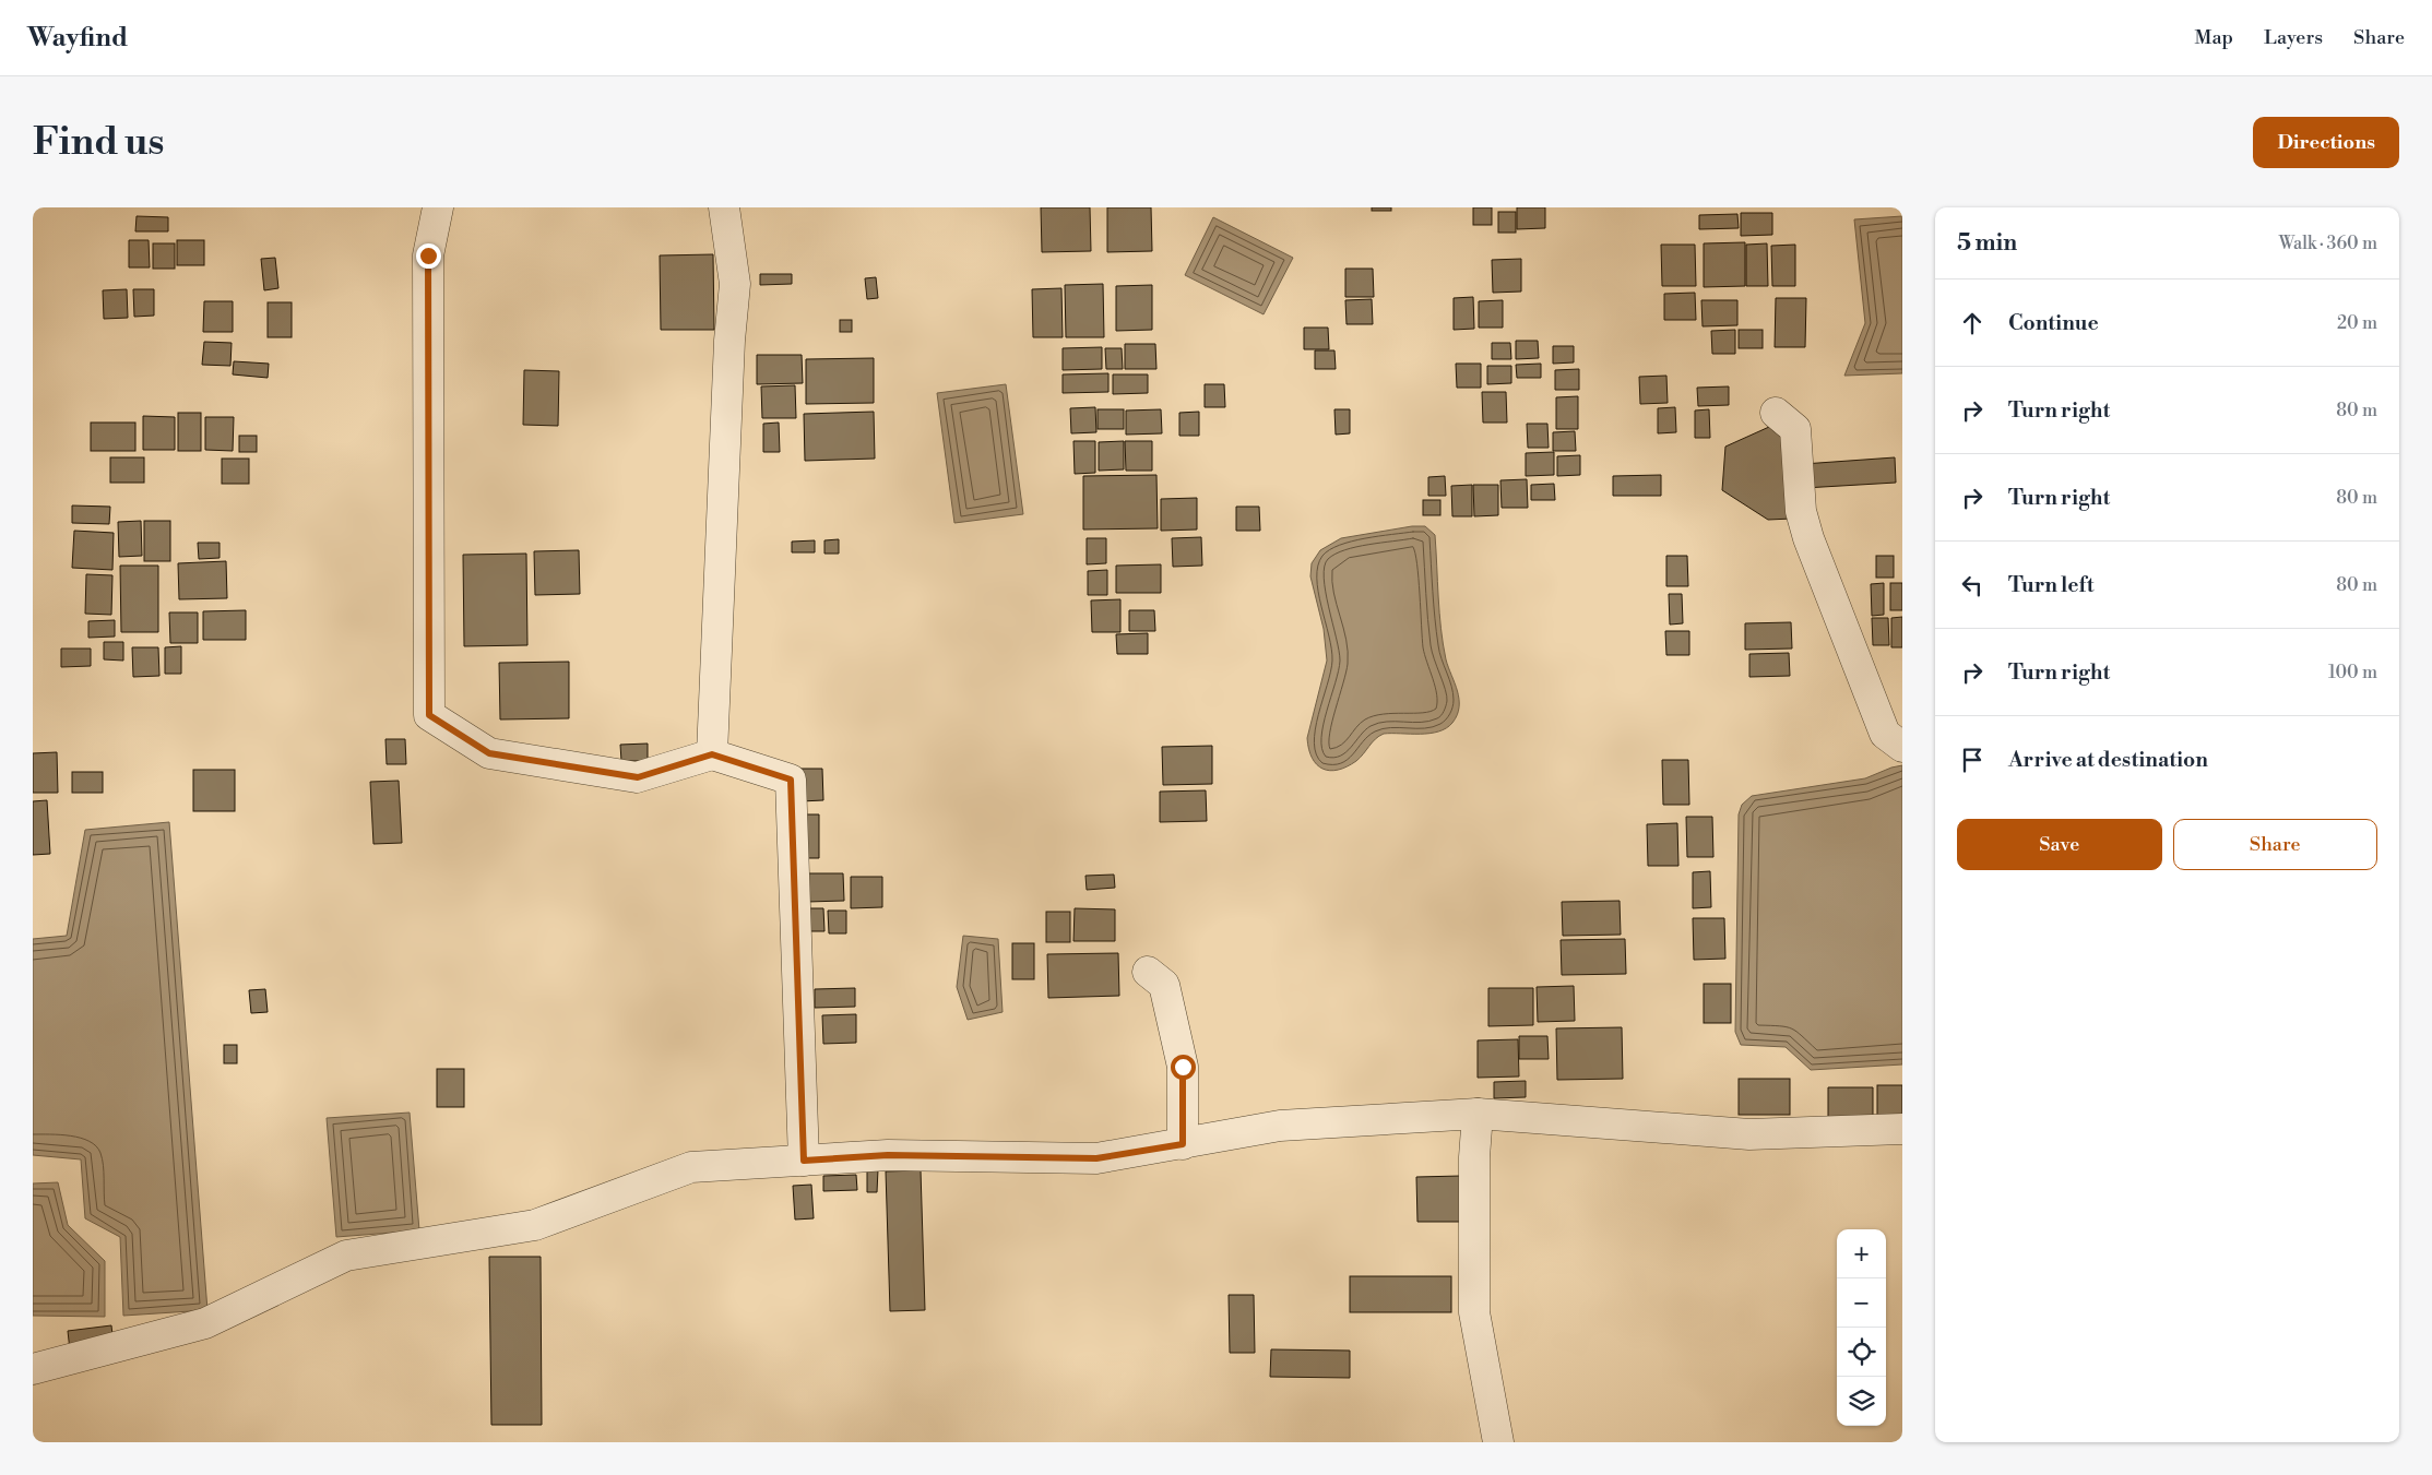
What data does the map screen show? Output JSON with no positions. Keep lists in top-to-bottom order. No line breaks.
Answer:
{"page":{"header":"Wayfind","nav":["Map","Layers","Share"],"buttons":["Directions",["Save","Share"]],"title":"Find us","heading":["5 min","Walk · 360 m"],"list":[["Continue","20 m"],["Turn right","80 m"],["Turn right","80 m"],["Turn left","80 m"],["Turn right","100 m"],"Arrive at destination"],"map_buttons":["+","−"]}}
